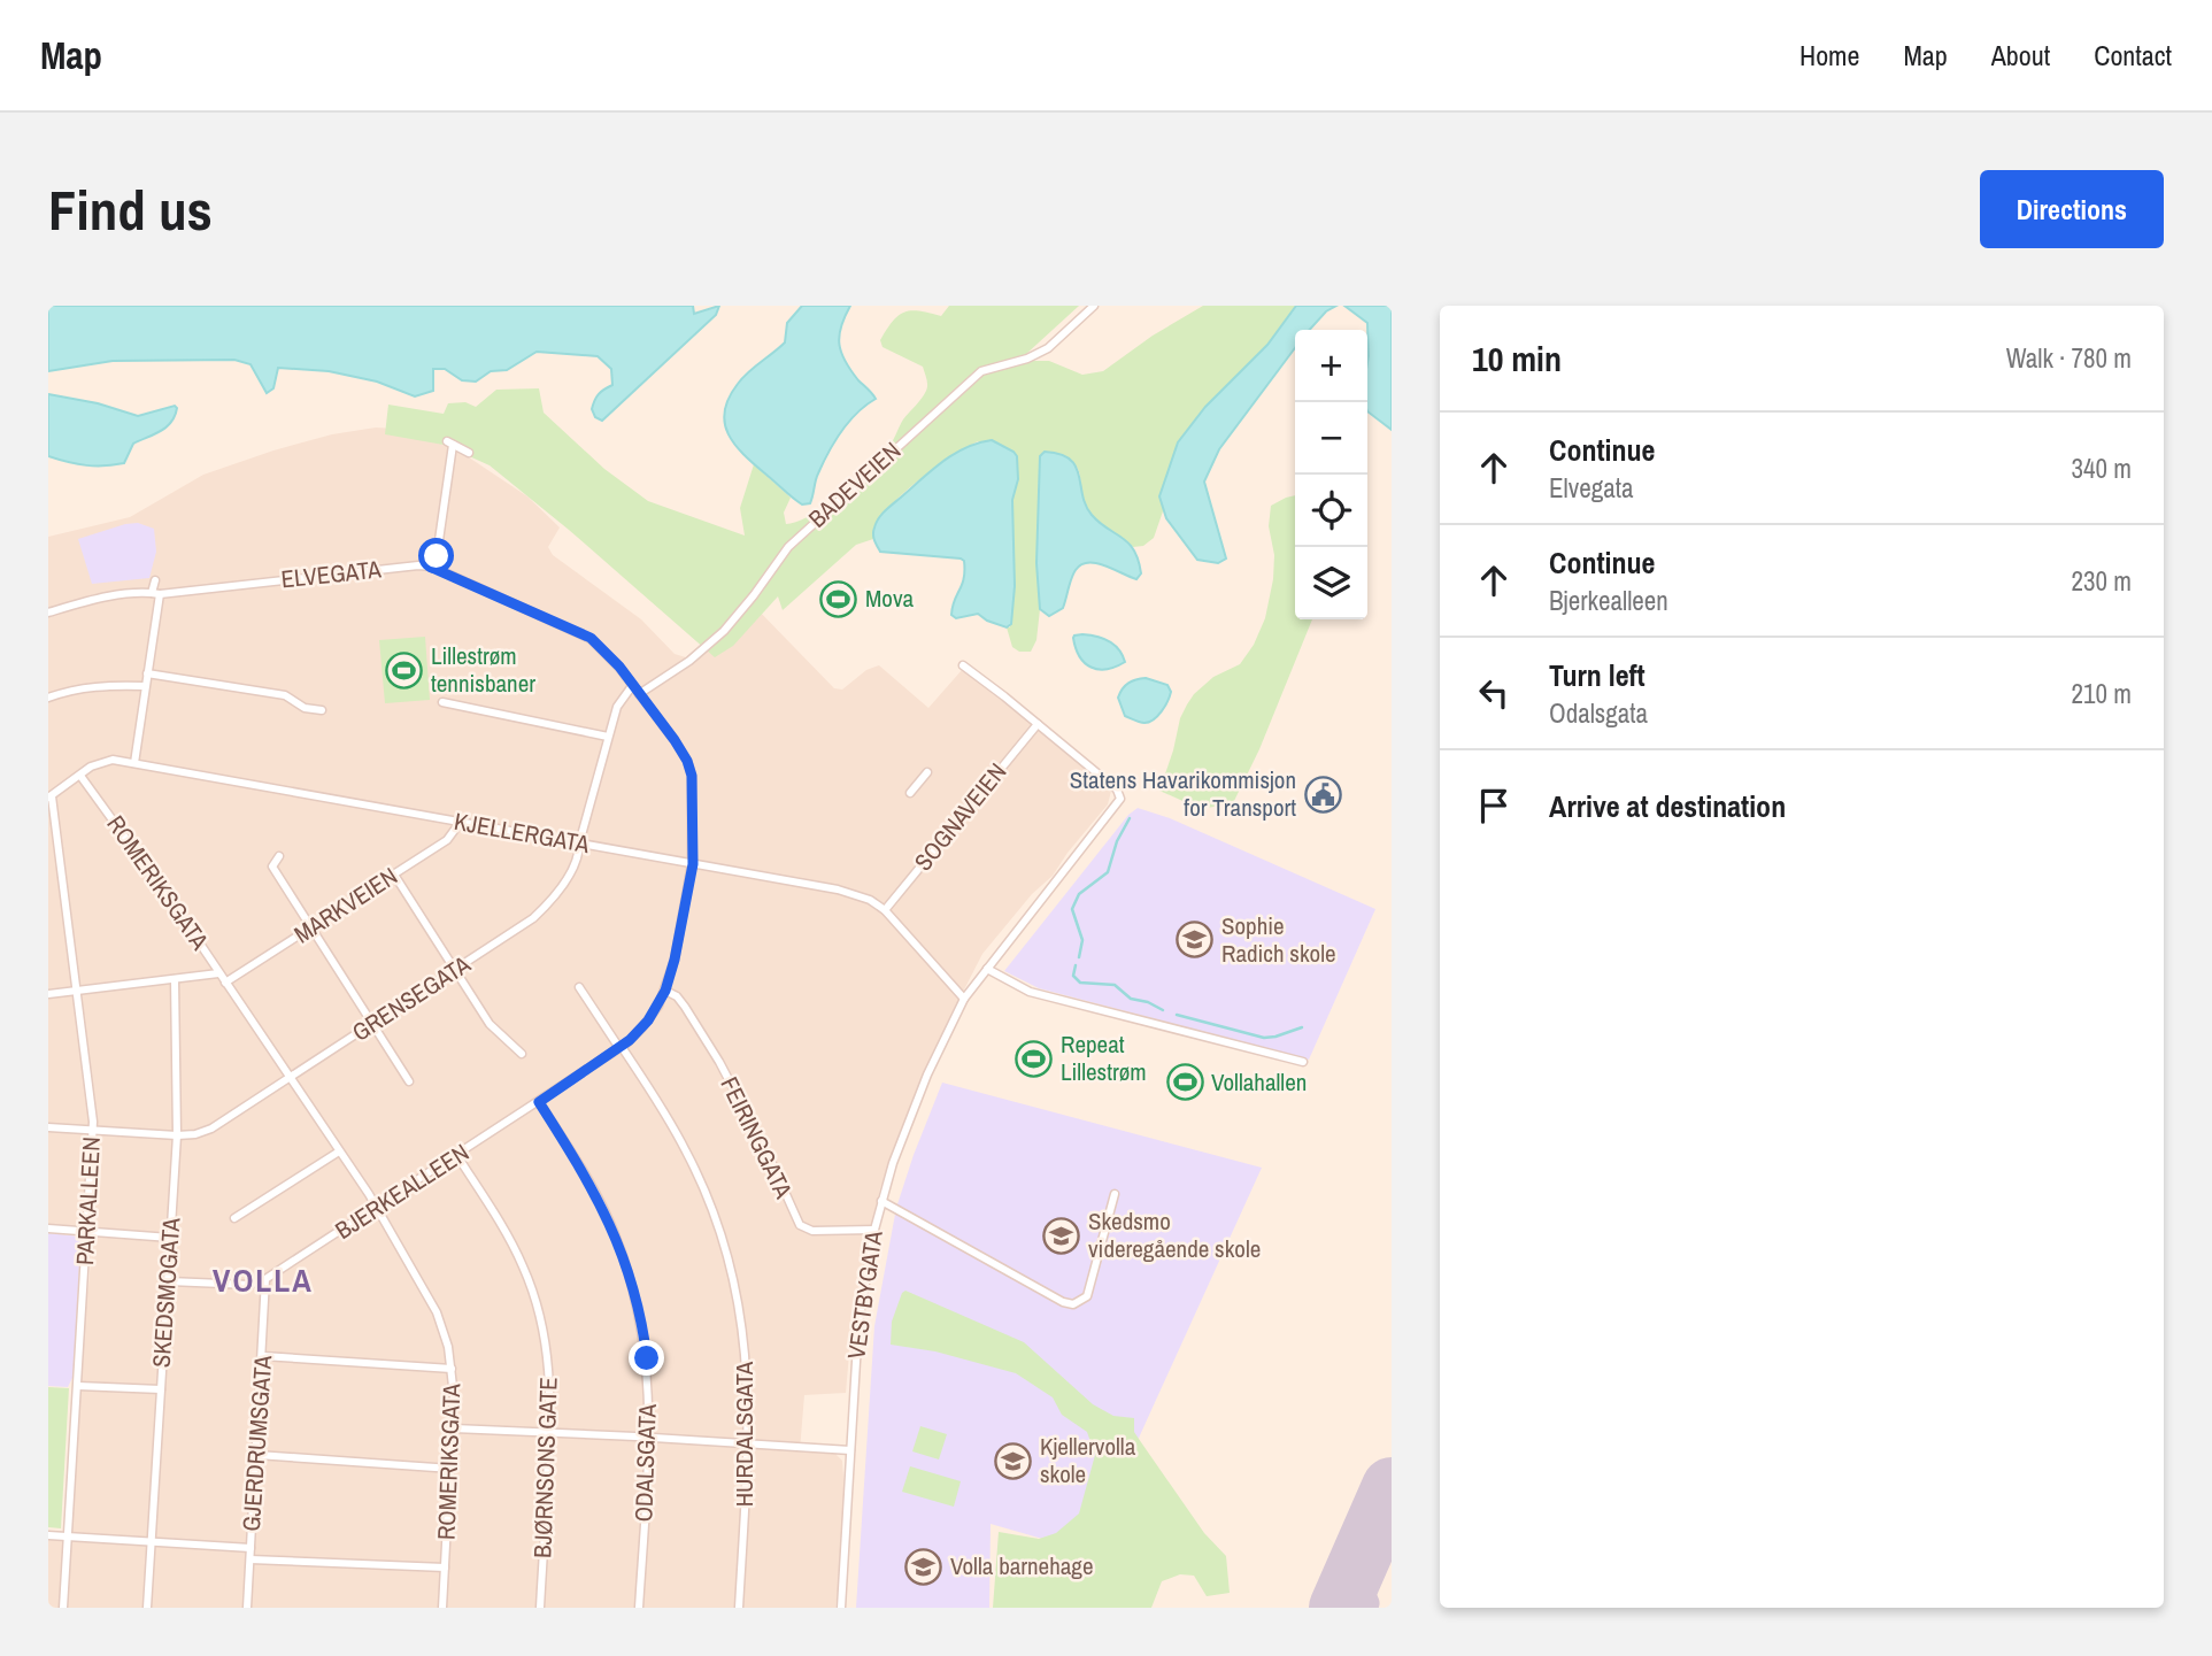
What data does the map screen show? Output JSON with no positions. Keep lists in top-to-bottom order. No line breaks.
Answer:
{"streets":{"street":["BADEVEIEN","ELVEGATA","SOGNAVEIEN","KJELLERGATA","ROMERIKSGATA","MARKVEIEN","GRENSEGATA","FEIRINGGATA","BJERKEALLEEN","PARKALLEEN","SKEDSMOGATA","VESTBYGATA","HURDALSGATA","GJERDRUMSGATA","ODALSGATA","BJØRNSONS GATE"]},"crossings":[["BADEVEIEN","ELVEGATA"],["ELVEGATA","KJELLERGATA"],["ELVEGATA","GRENSEGATA"],["ELVEGATA","BJERKEALLEEN"],["SOGNAVEIEN","KJELLERGATA"],["SOGNAVEIEN","VESTBYGATA"],["KJELLERGATA","ROMERIKSGATA"],["KJELLERGATA","MARKVEIEN"],["KJELLERGATA","GRENSEGATA"],["KJELLERGATA","BJERKEALLEEN"],["KJELLERGATA","PARKALLEEN"],["KJELLERGATA","VESTBYGATA"],["ROMERIKSGATA","MARKVEIEN"],["ROMERIKSGATA","GRENSEGATA"],["ROMERIKSGATA","BJERKEALLEEN"],["GRENSEGATA","PARKALLEEN"],["GRENSEGATA","SKEDSMOGATA"],["FEIRINGGATA","BJERKEALLEEN"],["FEIRINGGATA","VESTBYGATA"],["BJERKEALLEEN","SKEDSMOGATA"],["BJERKEALLEEN","HURDALSGATA"],["BJERKEALLEEN","GJERDRUMSGATA"],["BJERKEALLEEN","ODALSGATA"],["BJERKEALLEEN","BJØRNSONS GATE"]],"districts":["VOLLA"],"places":{"sports":["Mova","Lillestrøm tennisbaner","Repeat Lillestrøm","Vollahallen"],"public building":["Statens Havarikommisjon for Transport"],"school or university":["Sophie Radich skole","Skedsmo videregående skole","Kjellervolla skole","Volla barnehage"]},"page":{"header":"Map","nav":["Home","Map","About","Contact"],"buttons":"Directions","title":"Find us","heading":["10 min","Walk · 780 m"],"map_buttons":["+","−"],"list":[["Continue","Elvegata","340 m"],["Continue","Bjerkealleen","230 m"],["Turn left","Odalsgata","210 m"],"Arrive at destination"]}}
